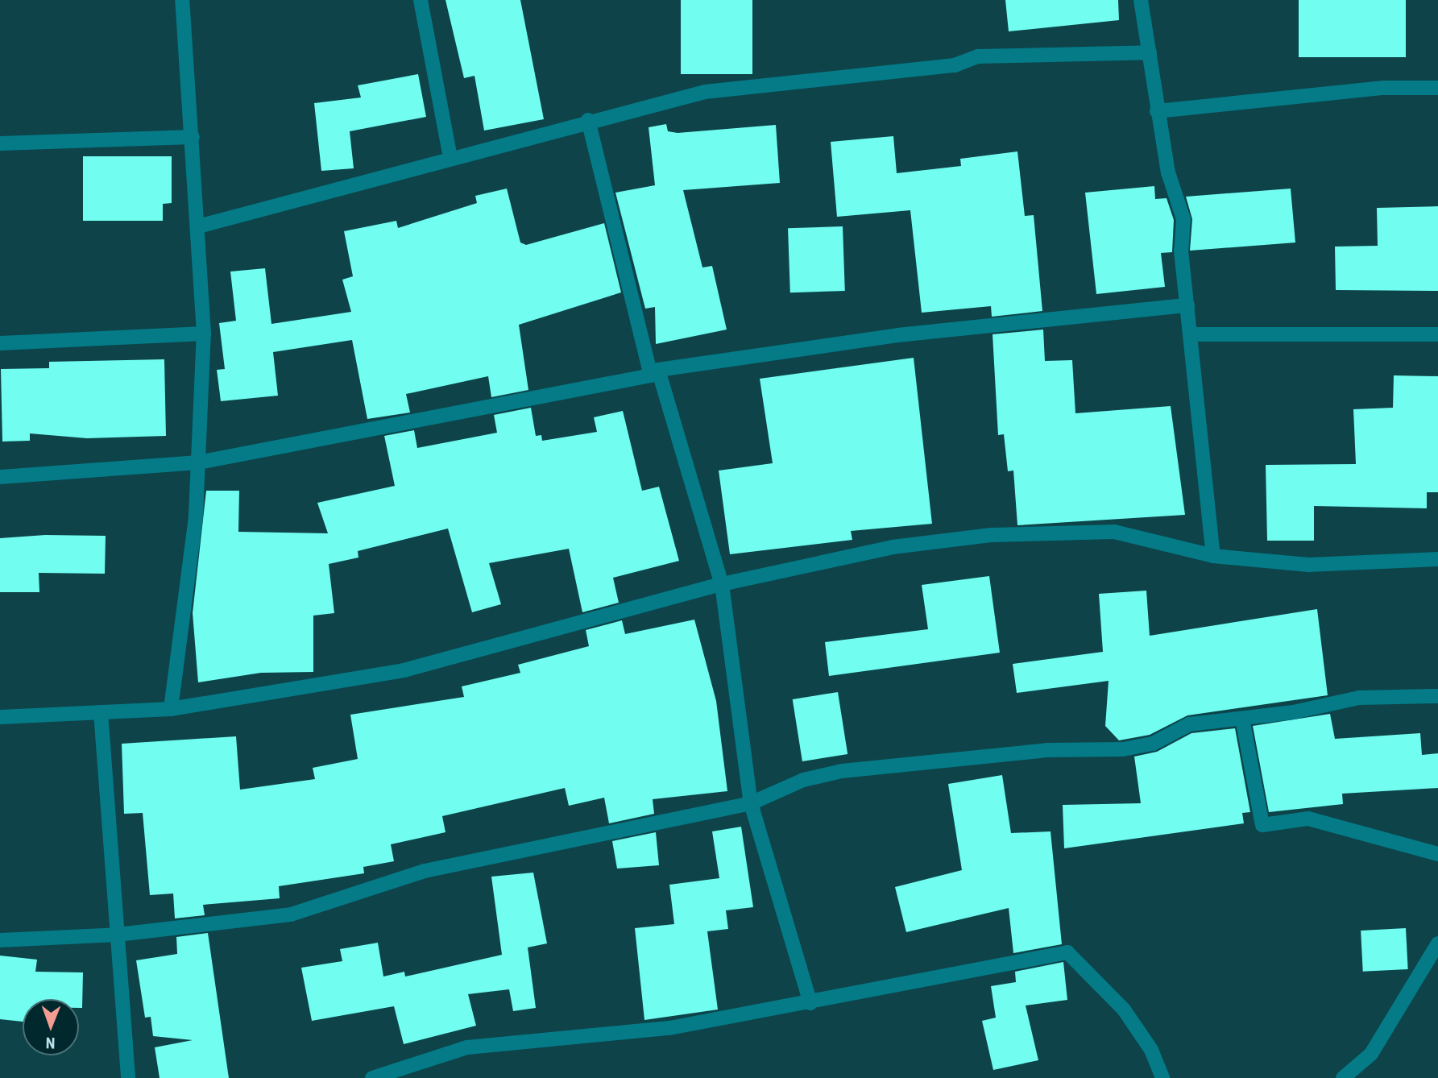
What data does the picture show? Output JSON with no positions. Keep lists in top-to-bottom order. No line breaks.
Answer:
{"north":"bottom"}
